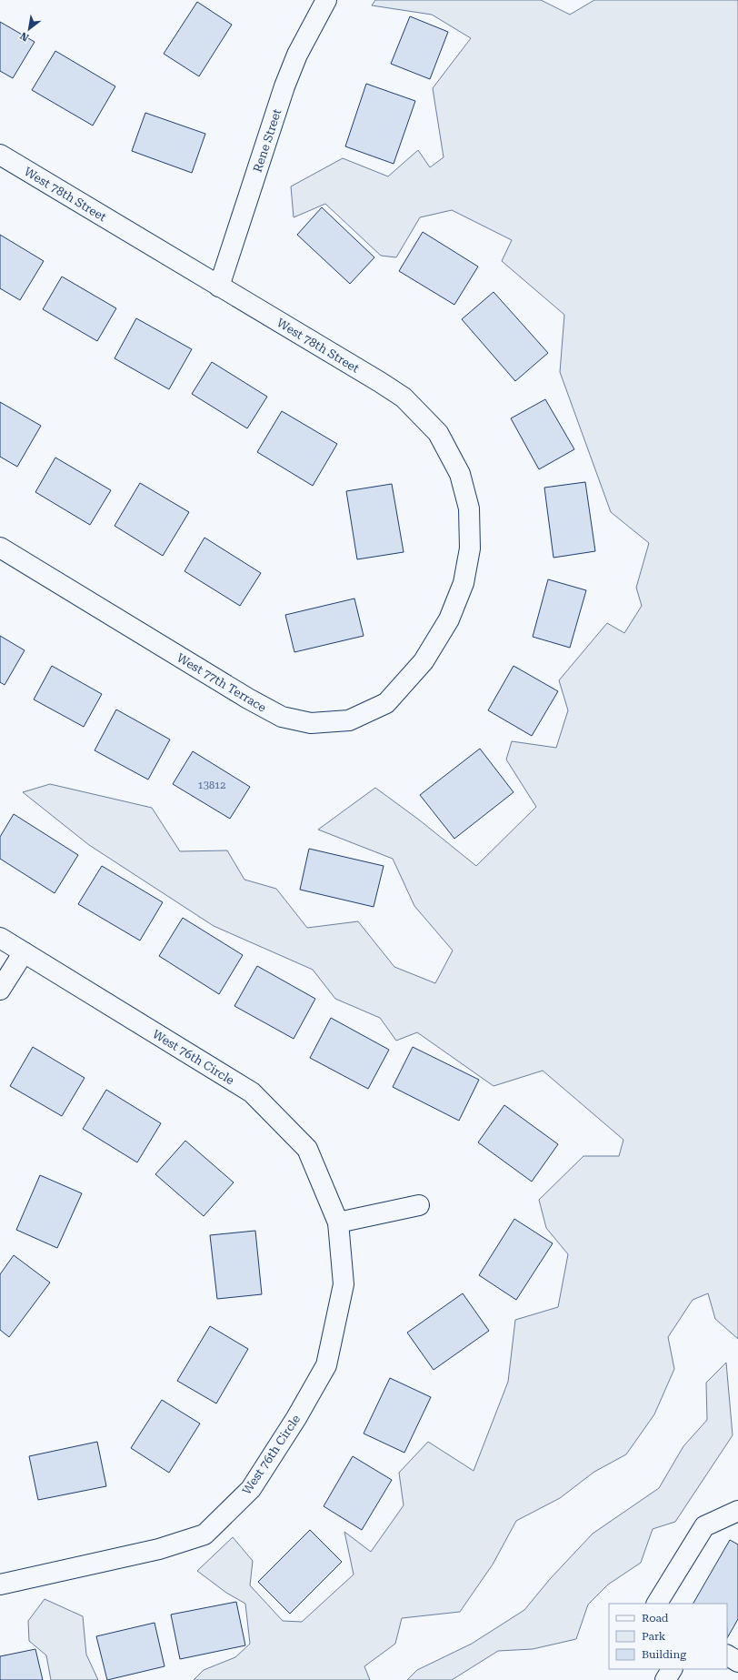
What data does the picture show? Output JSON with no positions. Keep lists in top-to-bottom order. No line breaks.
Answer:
{"streets":{"street":["Rene Street","West 78th Street","West 77th Terrace","West 76th Circle"]},"crossings":[["Rene Street","West 78th Street"],["West 78th Street","West 77th Terrace"]],"house_numbers":["13812"],"legend":["Road","Park","Building"],"north":"bottom left"}
